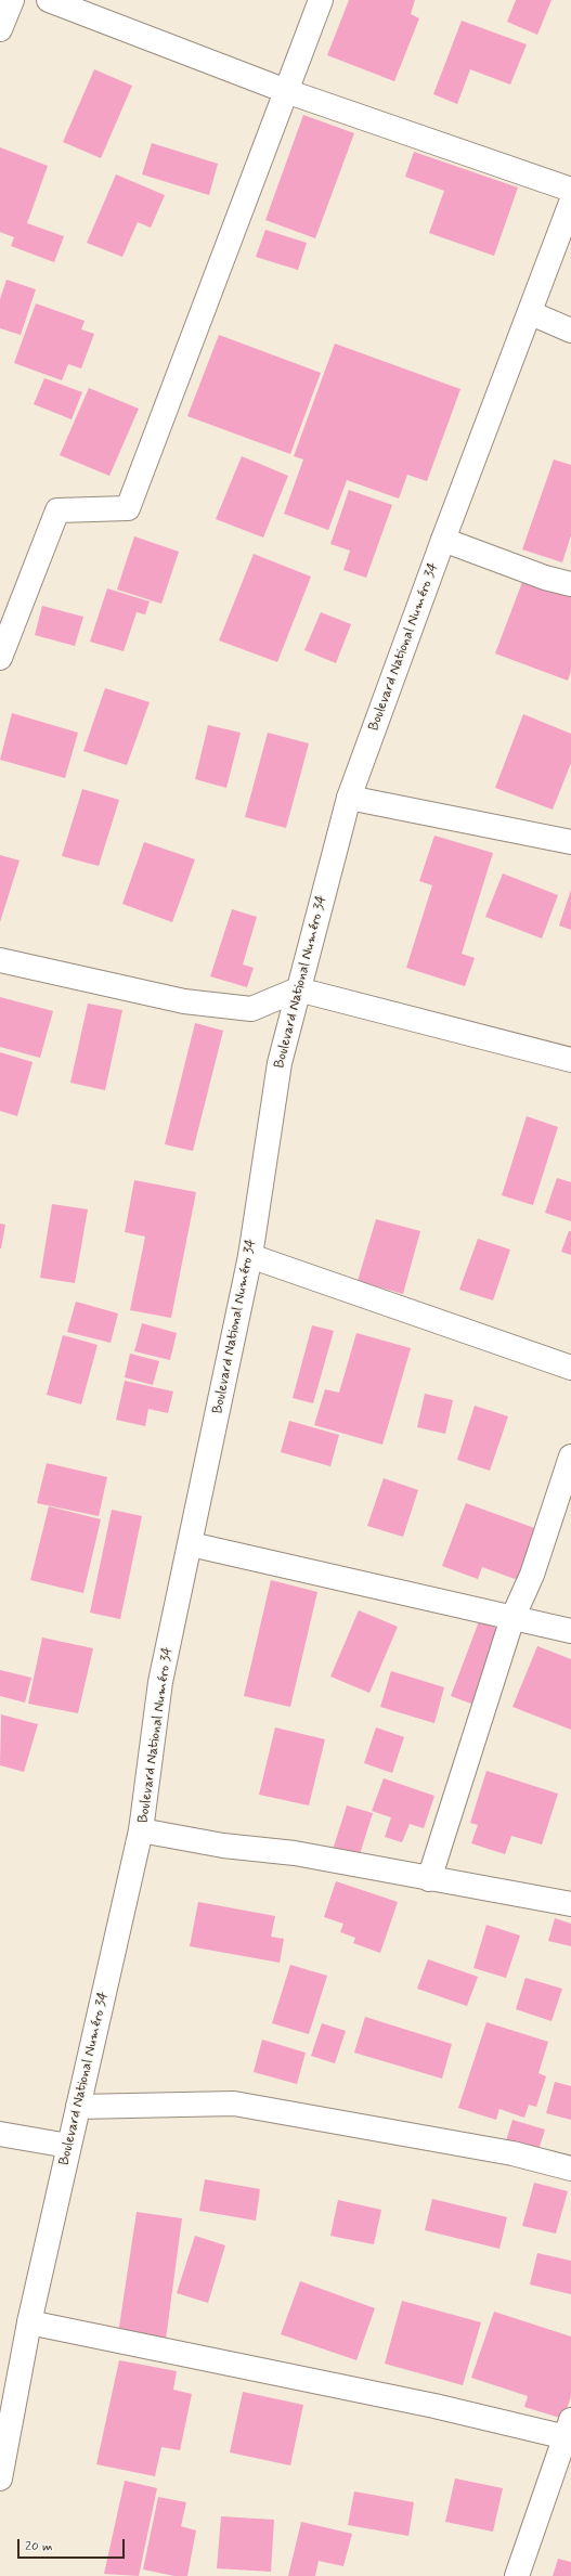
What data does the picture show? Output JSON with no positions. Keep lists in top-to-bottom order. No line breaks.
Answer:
{"streets":{"street":["Boulevard National Numéro 34"]},"scale_bar":"20 m"}
